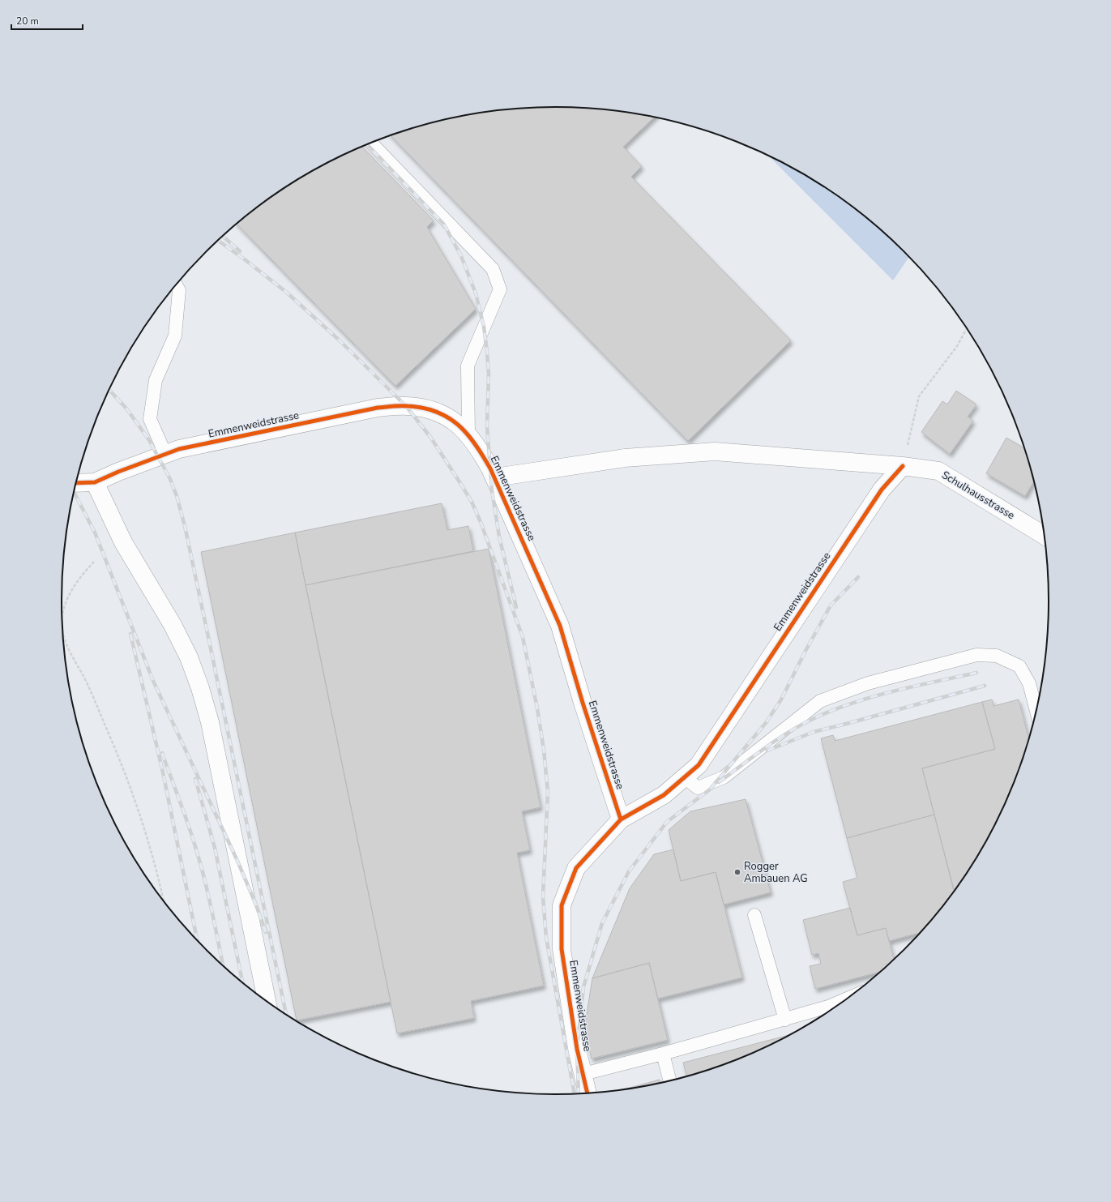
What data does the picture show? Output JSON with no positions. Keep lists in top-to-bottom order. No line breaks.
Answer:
{"streets":{"street":["Emmenweidstrasse","Schulhausstrasse"]},"crossings":[["Emmenweidstrasse","Schulhausstrasse"]],"places":["Rogger Ambauen AG"],"scale_bar":"20 m"}
